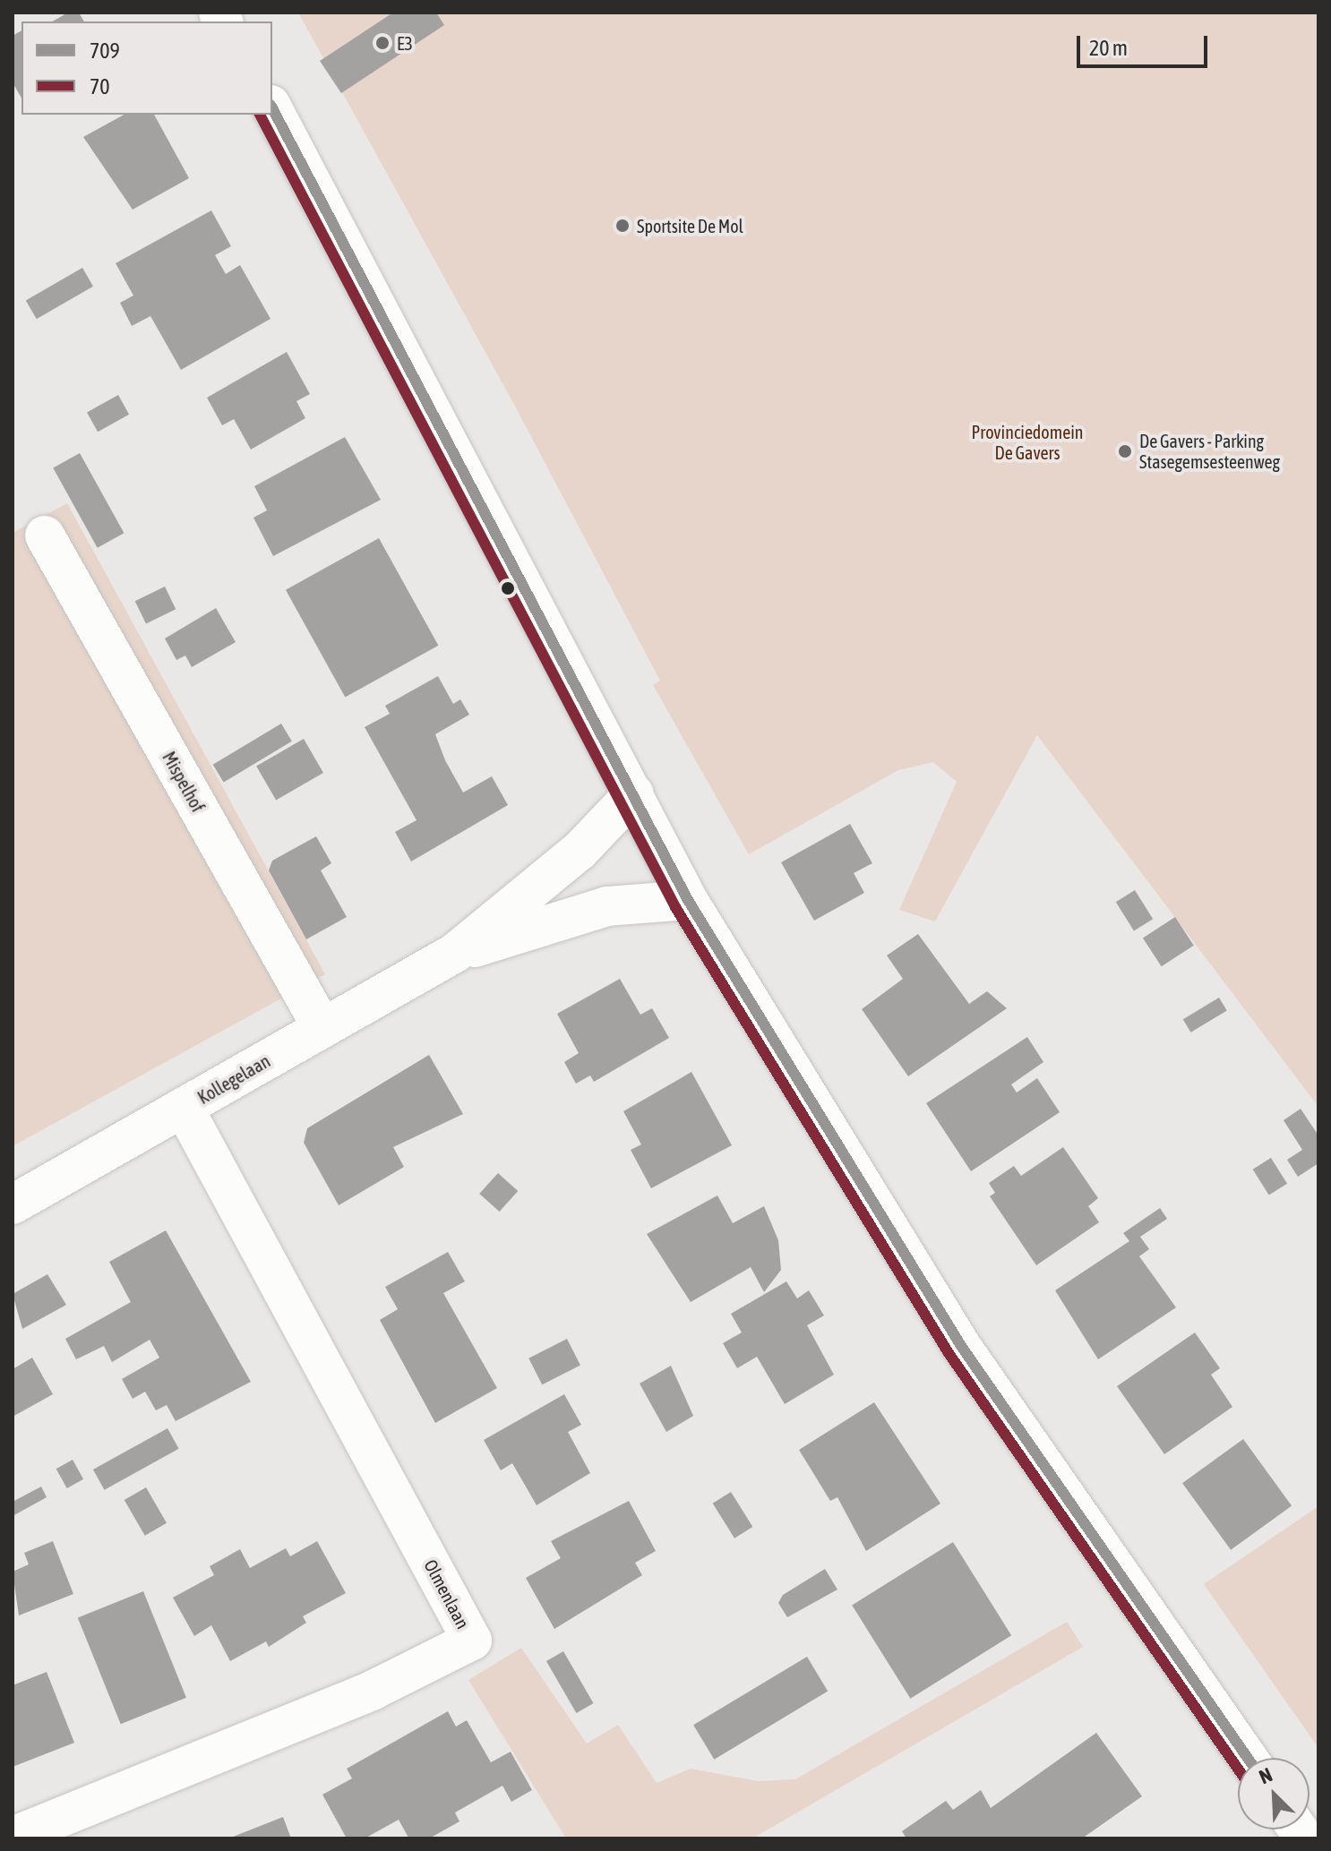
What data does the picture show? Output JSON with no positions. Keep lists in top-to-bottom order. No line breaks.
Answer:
{"streets":{"street":["Mispelhof","Kollegelaan","Olmenlaan"]},"crossings":[["Mispelhof","Kollegelaan"],["Kollegelaan","Olmenlaan"]],"parks":["Provinciedomein De Gavers"],"places":["E3","Sportsite De Mol","De Gavers - Parking Stasegemsesteenweg"],"lines":["transit line 709","transit line 70"],"legend":["709","70"],"scale_bar":"20 m","north":"top left"}
